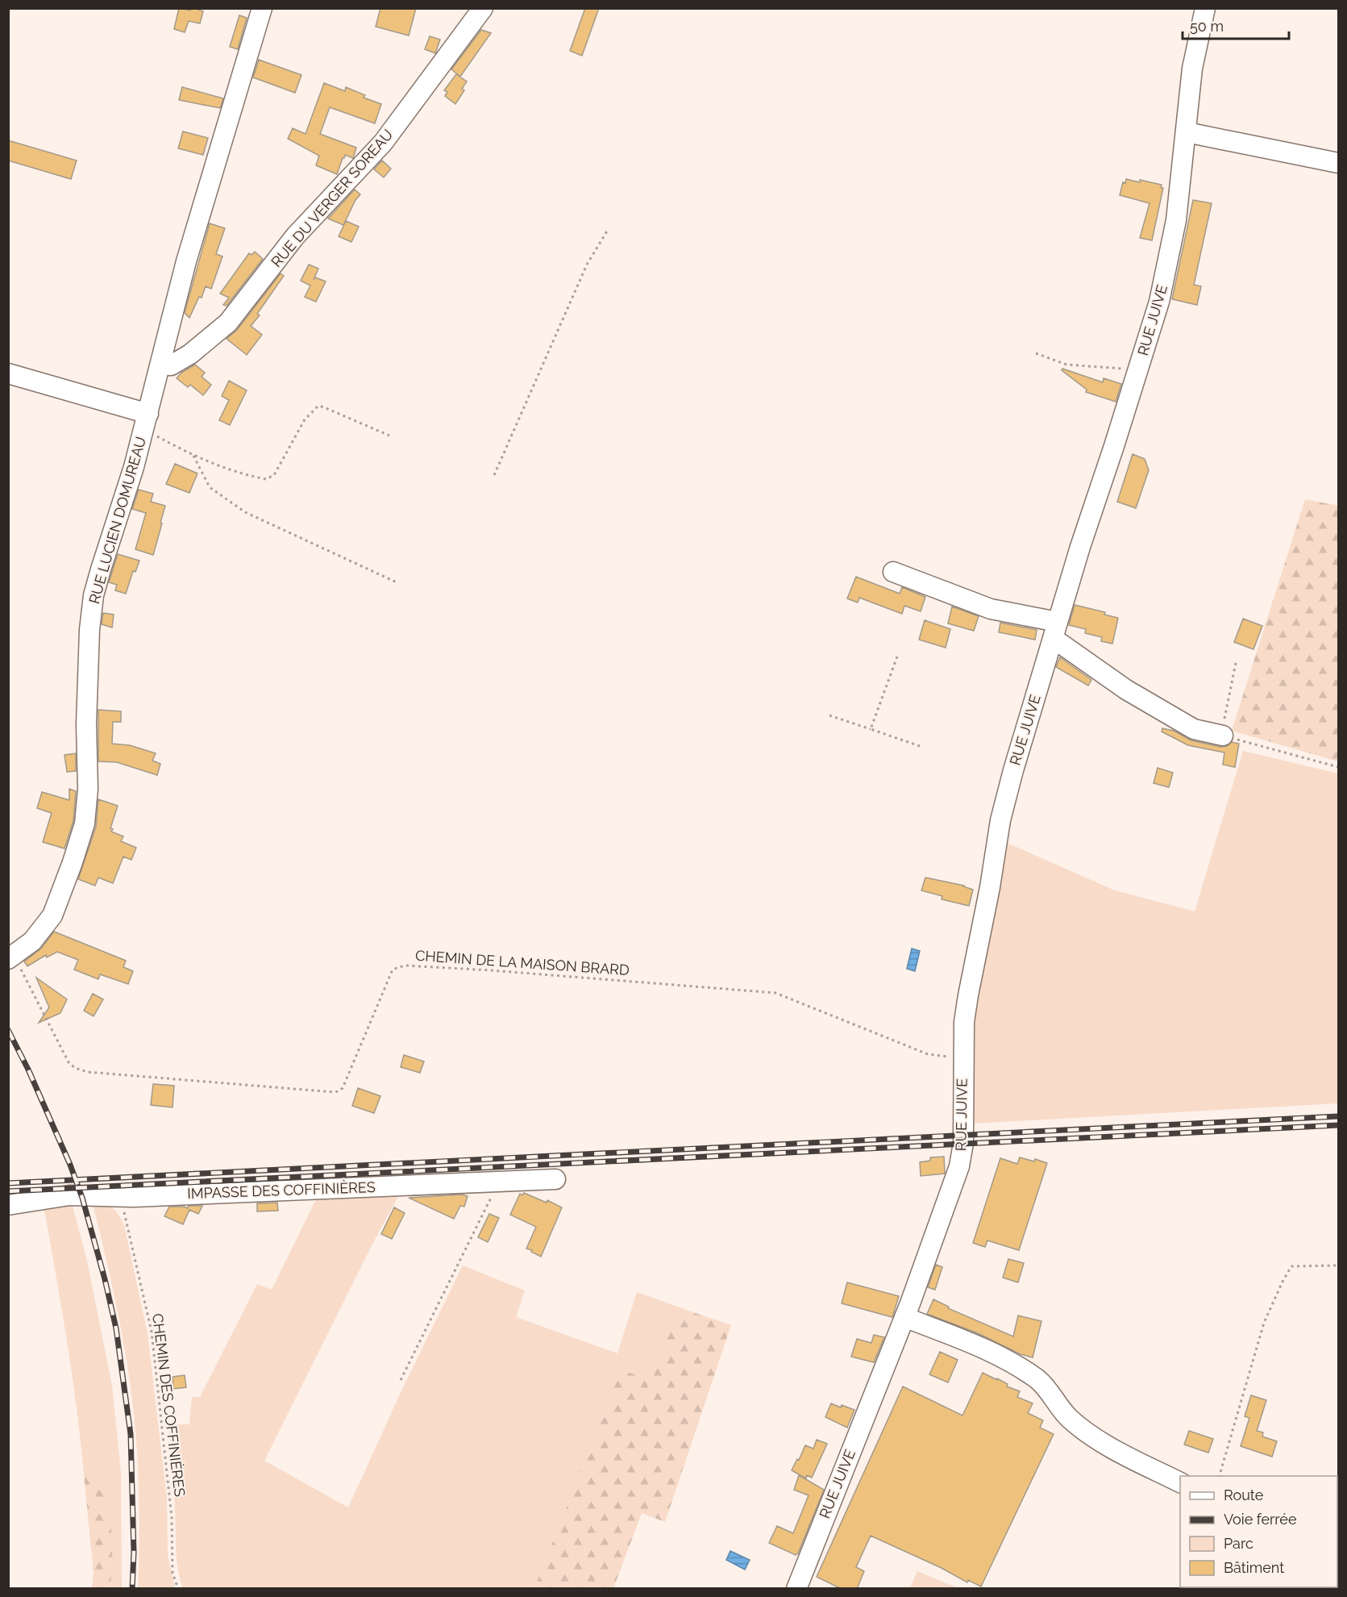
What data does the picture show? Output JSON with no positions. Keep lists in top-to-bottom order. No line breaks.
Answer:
{"streets":{"street":["RUE DU VERGER SOREAU","RUE JUIVE","RUE LUCIEN DOMUREAU","IMPASSE DES COFFINIÈRES"],"path":["CHEMIN DE LA MAISON BRARD","CHEMIN DES COFFINIÈRES"]},"crossings":[["RUE DU VERGER SOREAU","RUE LUCIEN DOMUREAU"],["RUE JUIVE","CHEMIN DE LA MAISON BRARD"],["RUE LUCIEN DOMUREAU","CHEMIN DE LA MAISON BRARD"],["IMPASSE DES COFFINIÈRES","CHEMIN DES COFFINIÈRES"]],"legend":["Route","Voie ferrée","Parc","Bâtiment"],"scale_bar":"50 m"}
